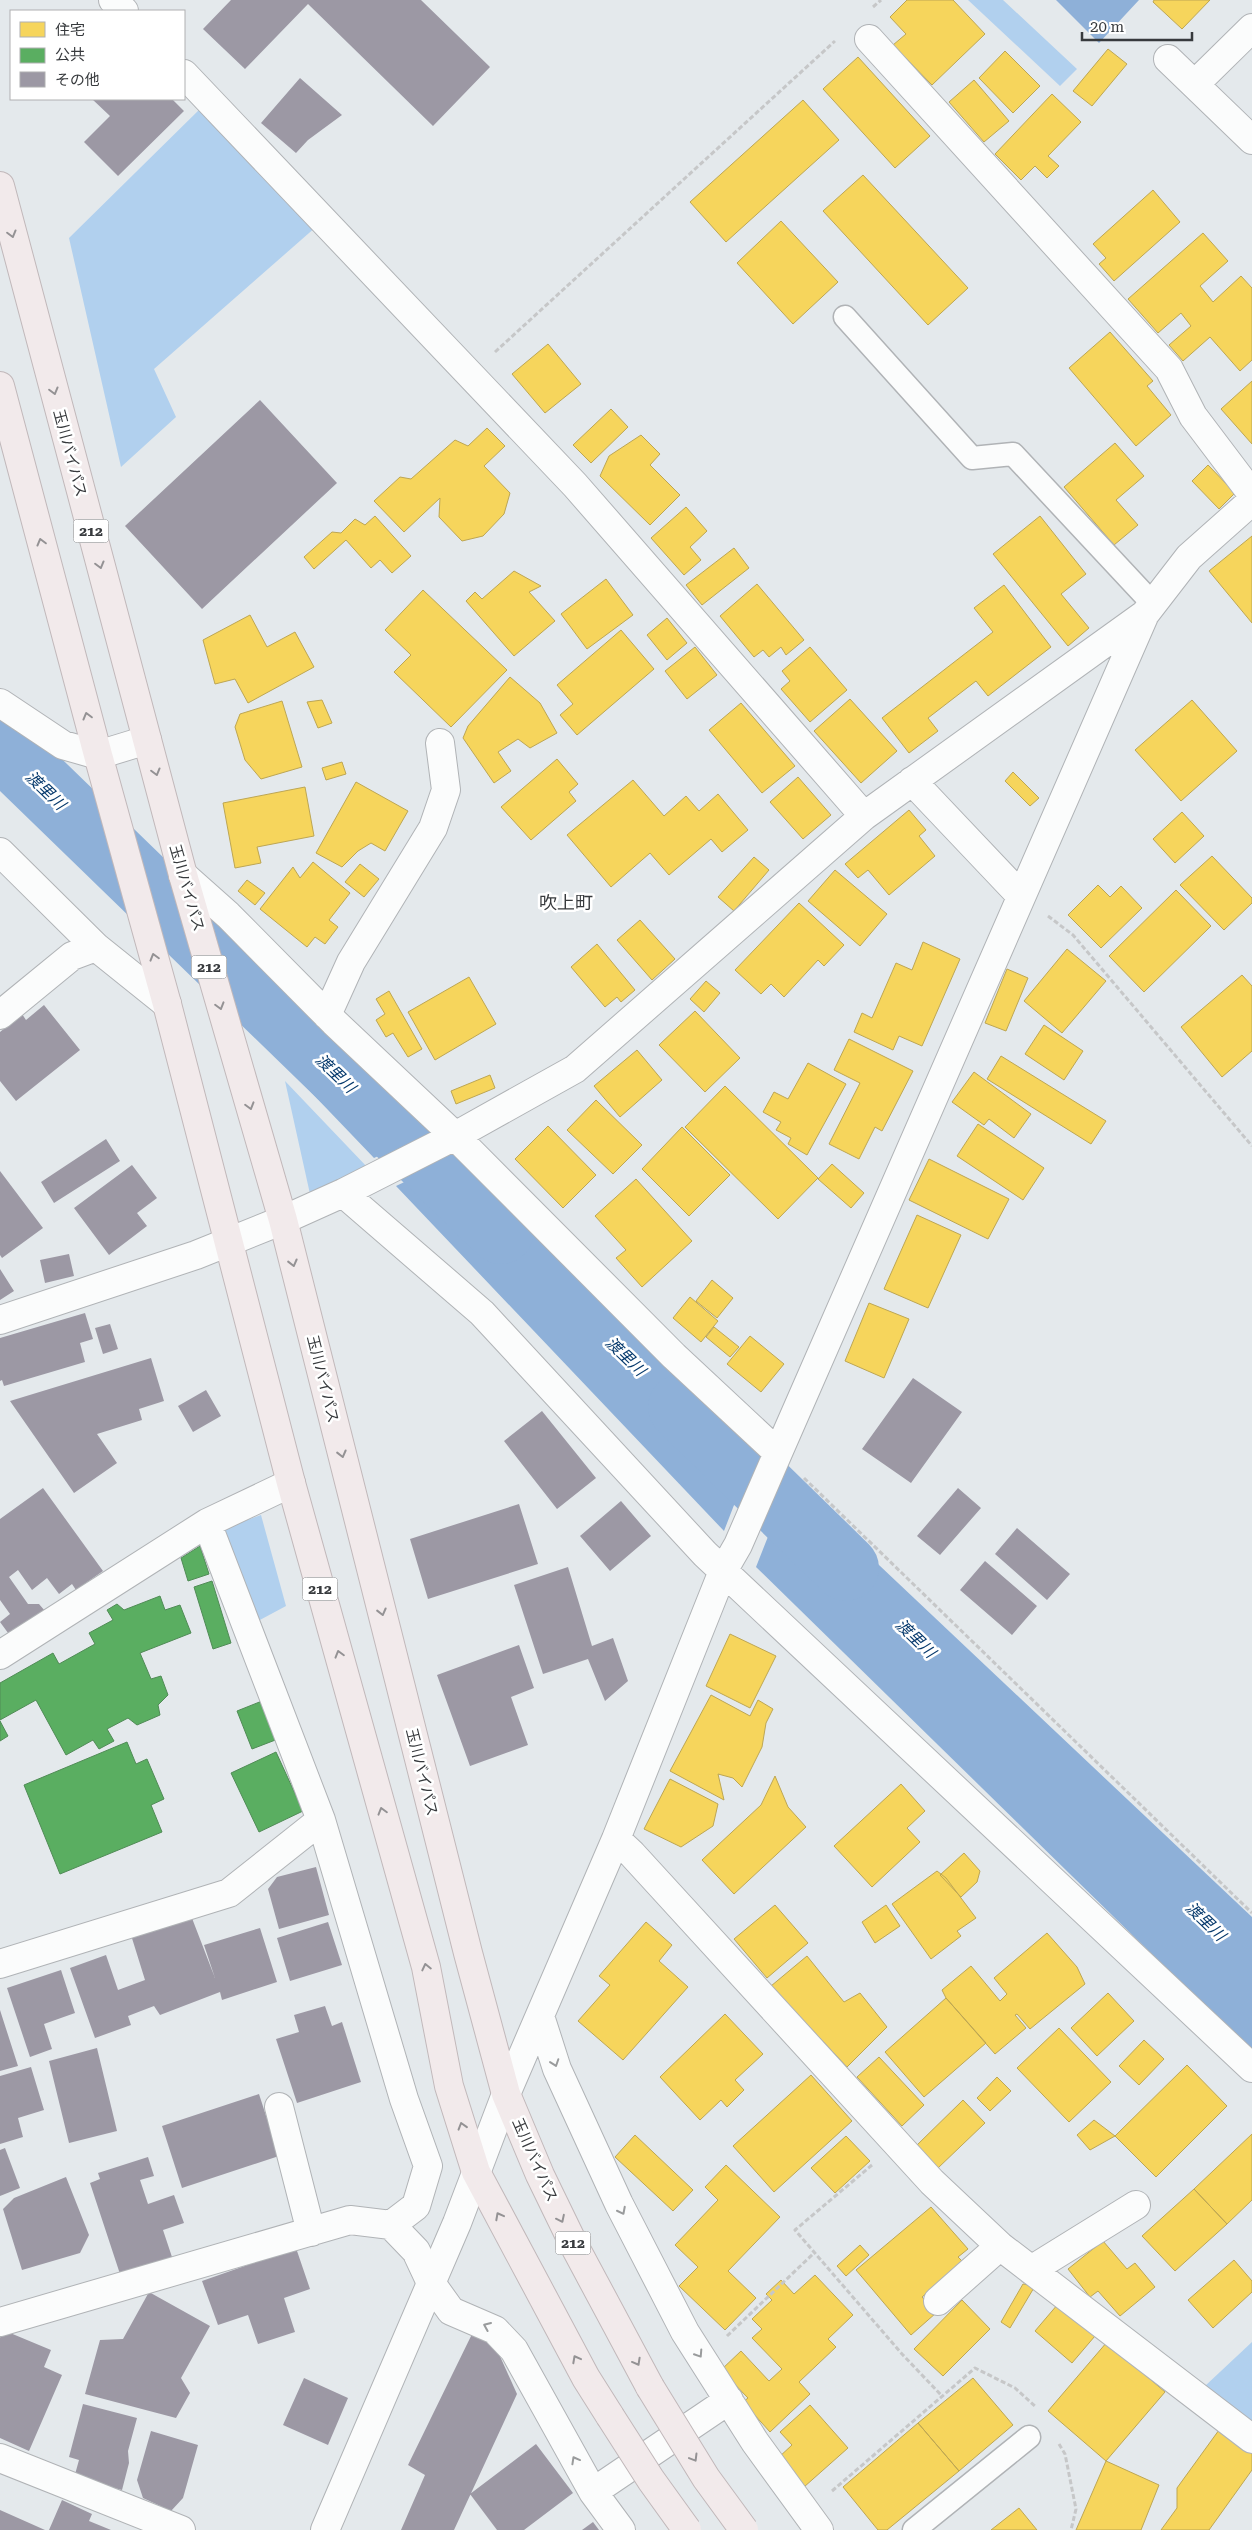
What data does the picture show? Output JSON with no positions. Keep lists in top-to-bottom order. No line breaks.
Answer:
{"streets":{"highway":["玉川バイパス","212"]},"districts":["吹上町"],"water":["渡里川"],"legend":["住宅","公共","その他"],"scale_bar":"20 m"}
